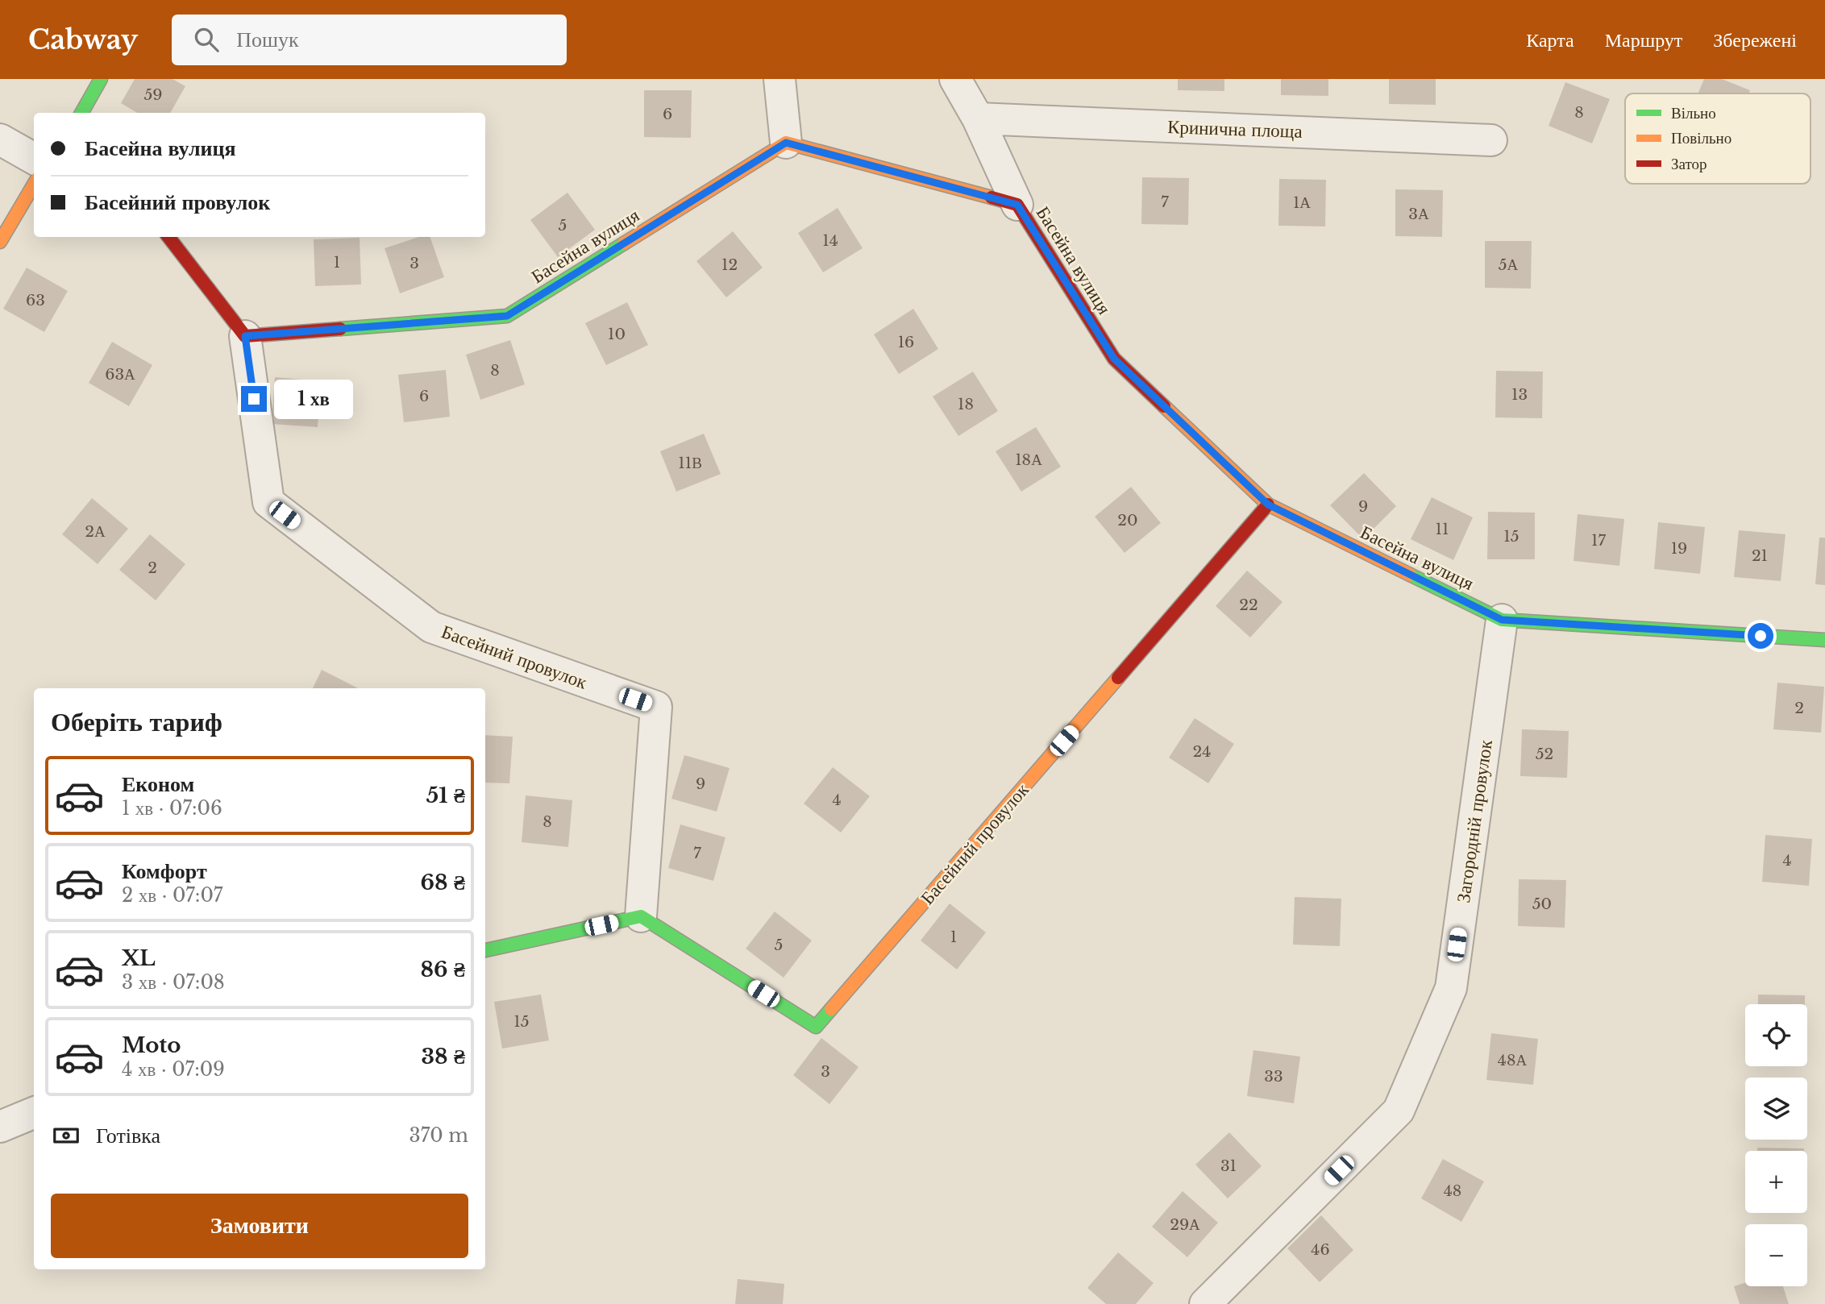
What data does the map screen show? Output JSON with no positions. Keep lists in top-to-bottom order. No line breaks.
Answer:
{"streets":{"street":["Кринична площа","Басейна вулиця","Басейний провулок","Загородній провулок"]},"crossings":[["Басейна вулиця","Басейний провулок"],["Басейна вулиця","Загородній провулок"]],"house_numbers":["59","8","6","7","1А","3А","5","14","1","3","12","5А","63","10","16","8","63А","13","6","18","18А","11В","9","20","11","2А","15","17","19","21","2","22","2","24","52","9","4","8","7","4","50","1","5","15","48А","3","33","31","48","29А","46"],"legend":["Вільно","Повільно","Затор"],"page":{"header":"Cabway","search":"Пошук","nav":["Карта","Маршрут","Збережені"],"banner":["Басейна вулиця","Басейний провулок"],"bubble":"1 хв","heading":"Оберіть тариф","list":[{"name":"Економ","note":"1 хв · 07:06","value":"51 ₴"},{"name":"Комфорт","note":"2 хв · 07:07","value":"68 ₴"},{"name":"XL","note":"3 хв · 07:08","value":"86 ₴"},{"name":"Moto","note":"4 хв · 07:09","value":"38 ₴"}],"map_buttons":["+","−"],"pay":["Готівка","370 m"],"buttons":"Замовити"}}
